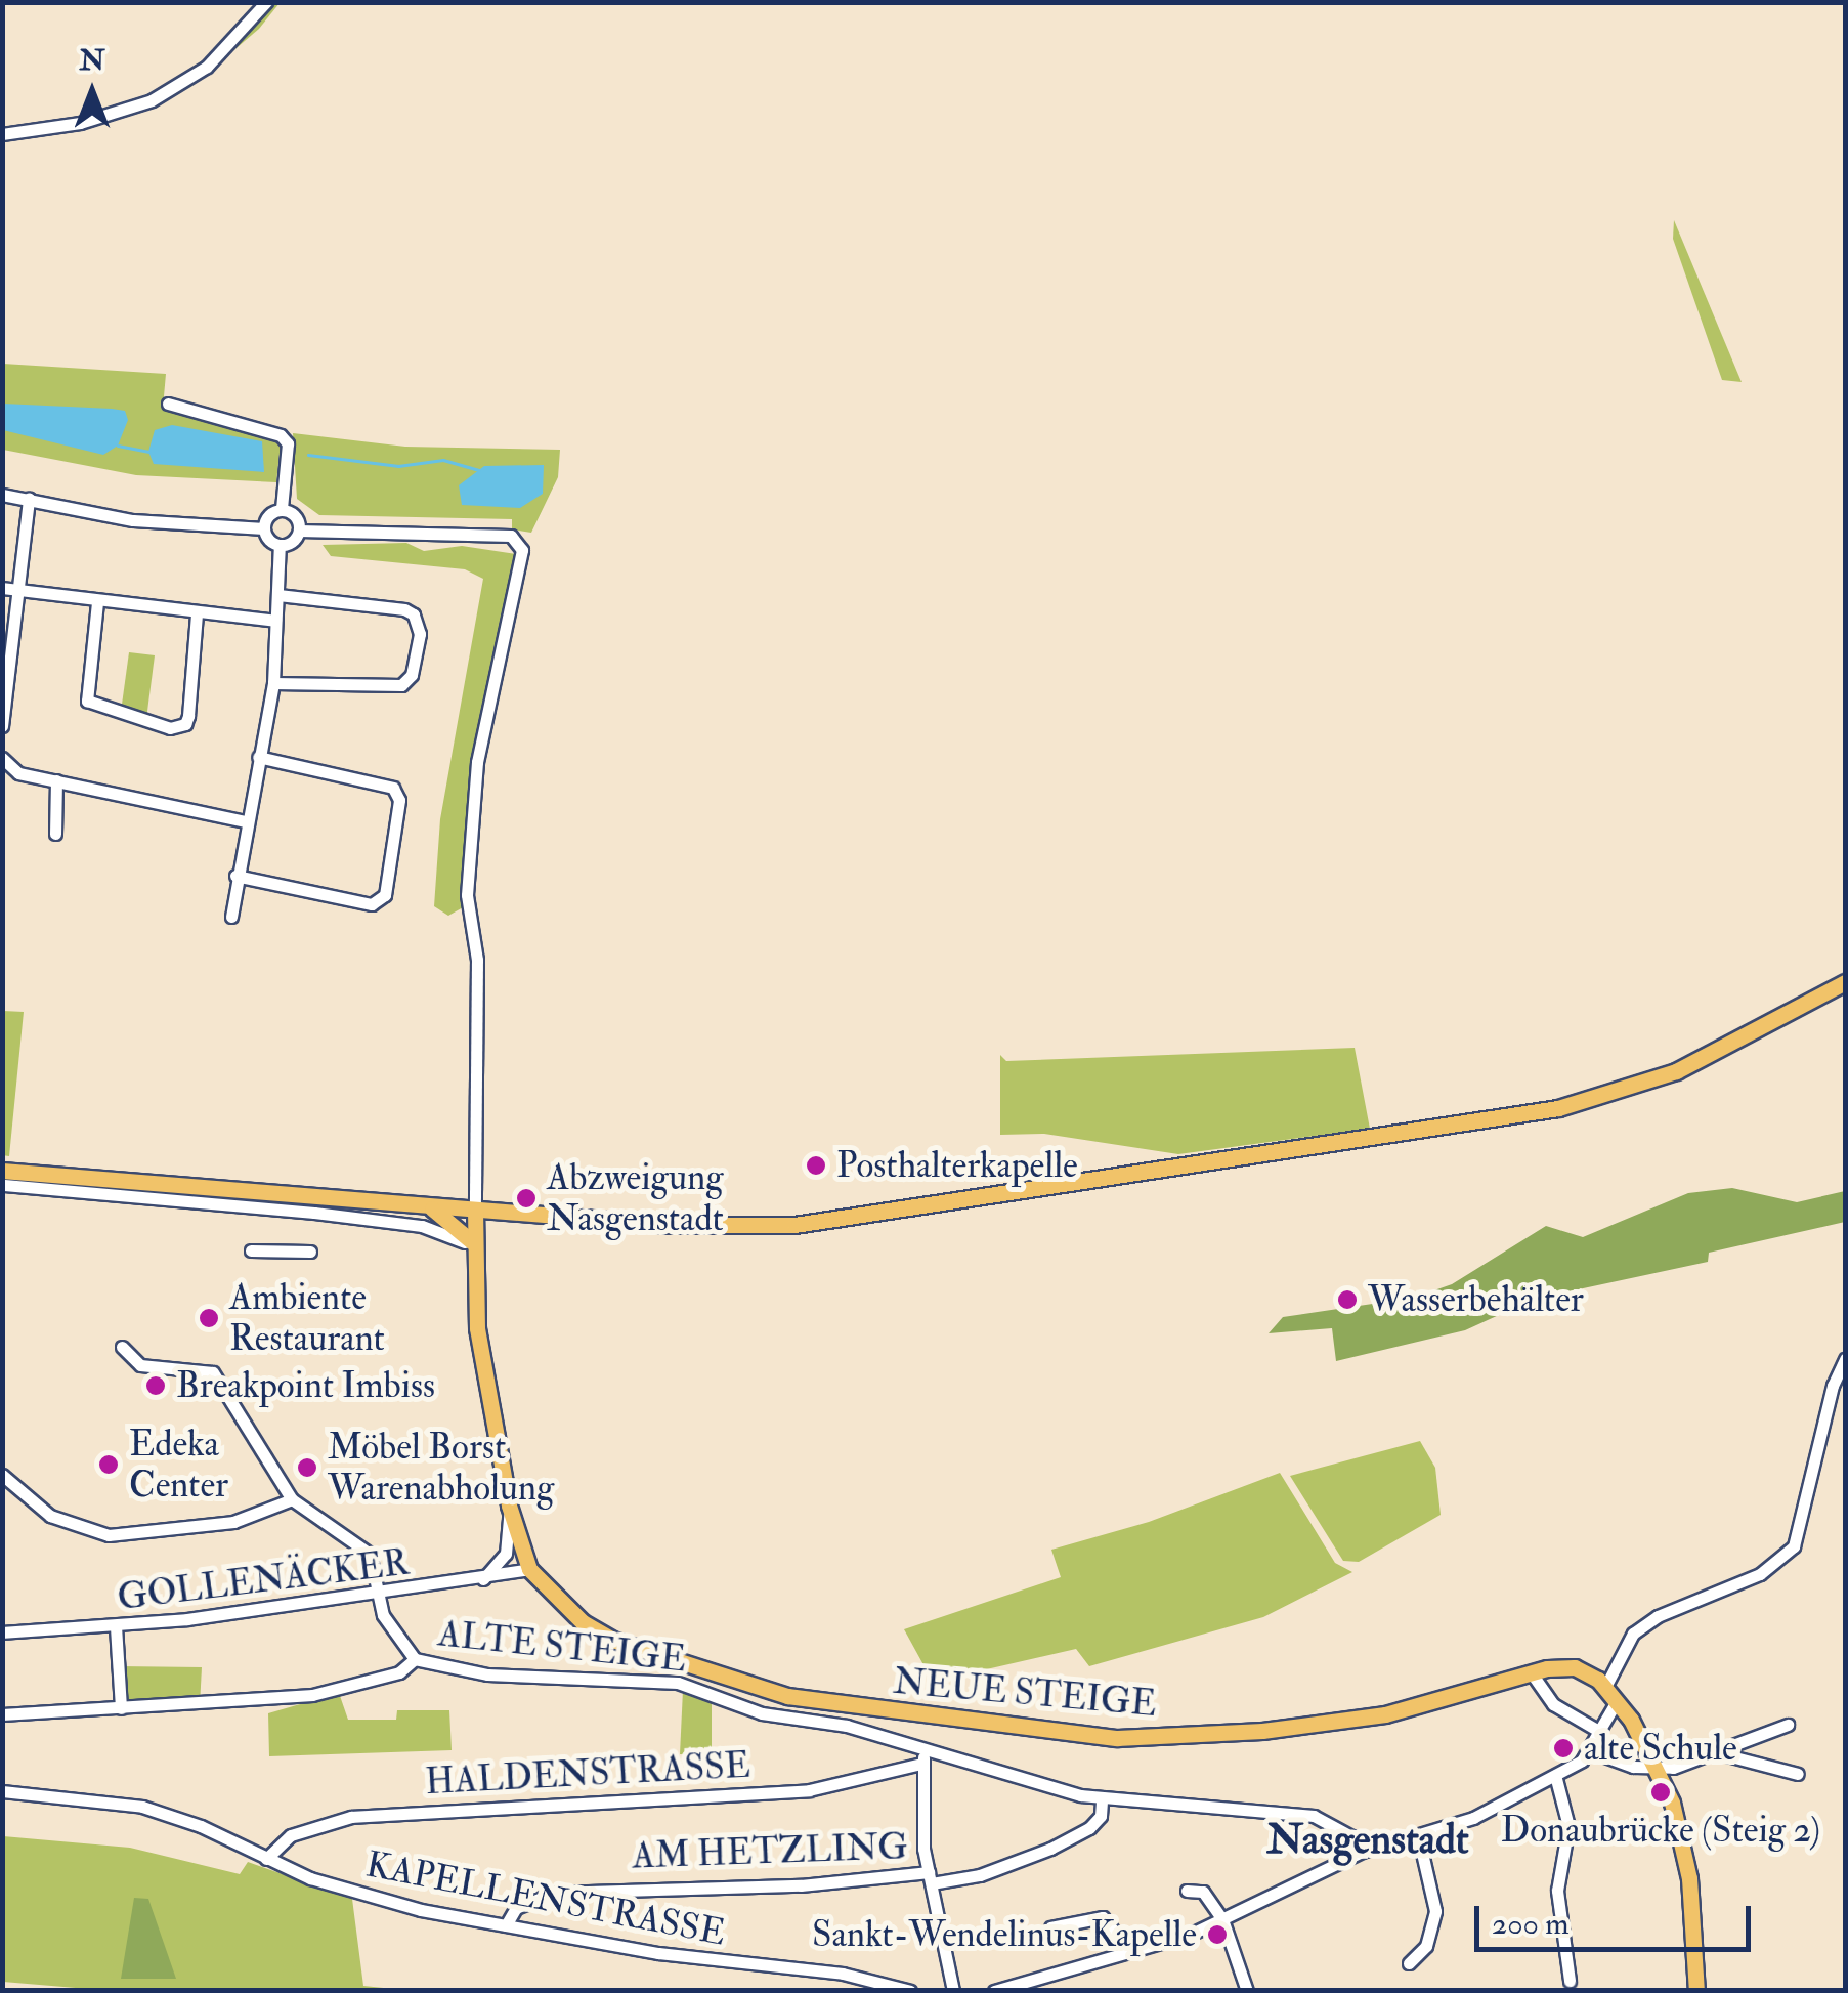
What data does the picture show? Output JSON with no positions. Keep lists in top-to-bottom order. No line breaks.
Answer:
{"streets":{"main road":["NEUE STEIGE"],"street":["GOLLENÄCKER","ALTE STEIGE","HALDENSTRASSE","AM HETZLING","KAPELLENSTRASSE"]},"crossings":[["GOLLENÄCKER","ALTE STEIGE"],["GOLLENÄCKER","NEUE STEIGE"],["ALTE STEIGE","HALDENSTRASSE"],["ALTE STEIGE","AM HETZLING"],["HALDENSTRASSE","KAPELLENSTRASSE"],["AM HETZLING","KAPELLENSTRASSE"]],"districts":["Nasgenstadt"],"places":["Posthalterkapelle","Abzweigung Nasgenstadt","Wasserbehälter","Ambiente Restaurant","Breakpoint Imbiss","Edeka Center","Möbel Borst Warenabholung","alte Schule","Donaubrücke (Steig 2)","Sankt-Wendelinus-Kapelle"],"scale_bar":"200 m","north":"top"}
